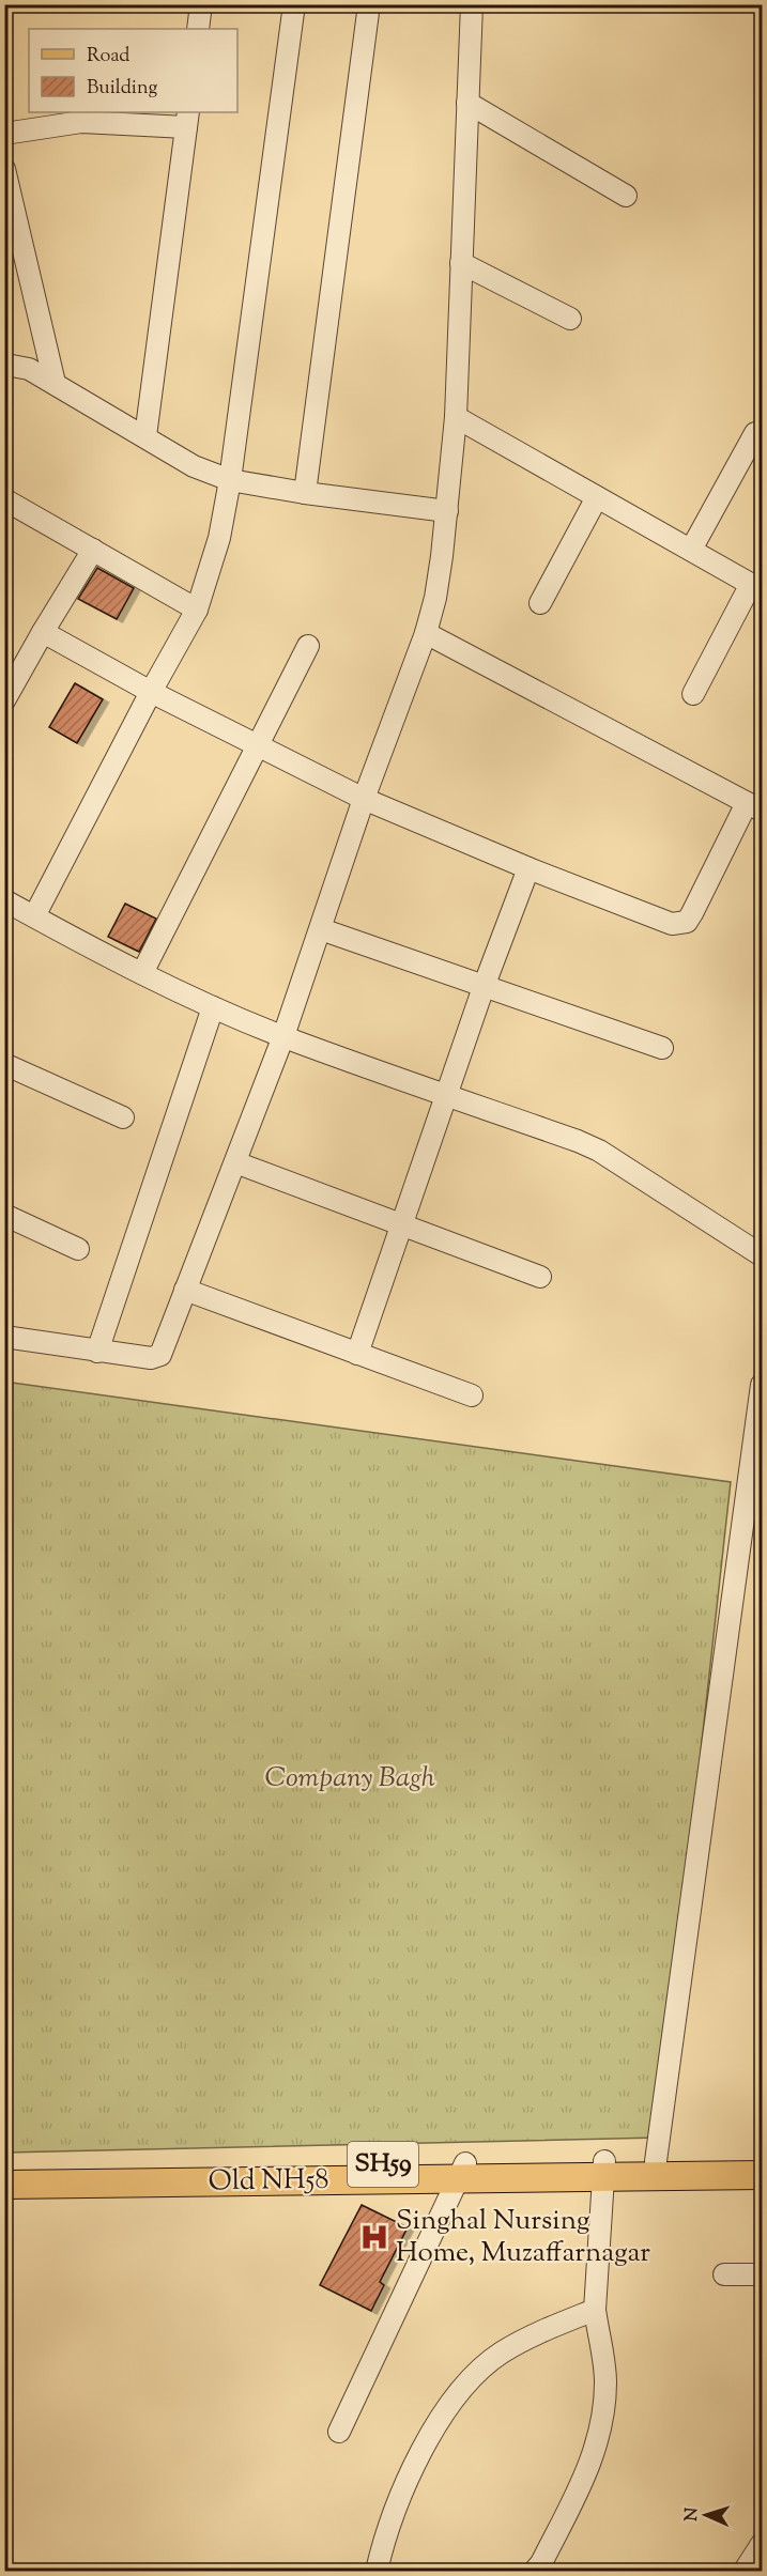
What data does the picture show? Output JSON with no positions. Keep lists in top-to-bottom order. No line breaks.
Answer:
{"streets":{"main road":["SH59","Old NH58"]},"parks":["Company Bagh"],"places":{"hospital":["Singhal Nursing Home, Muzaffarnagar"]},"legend":["Road","Building"],"north":"left"}
